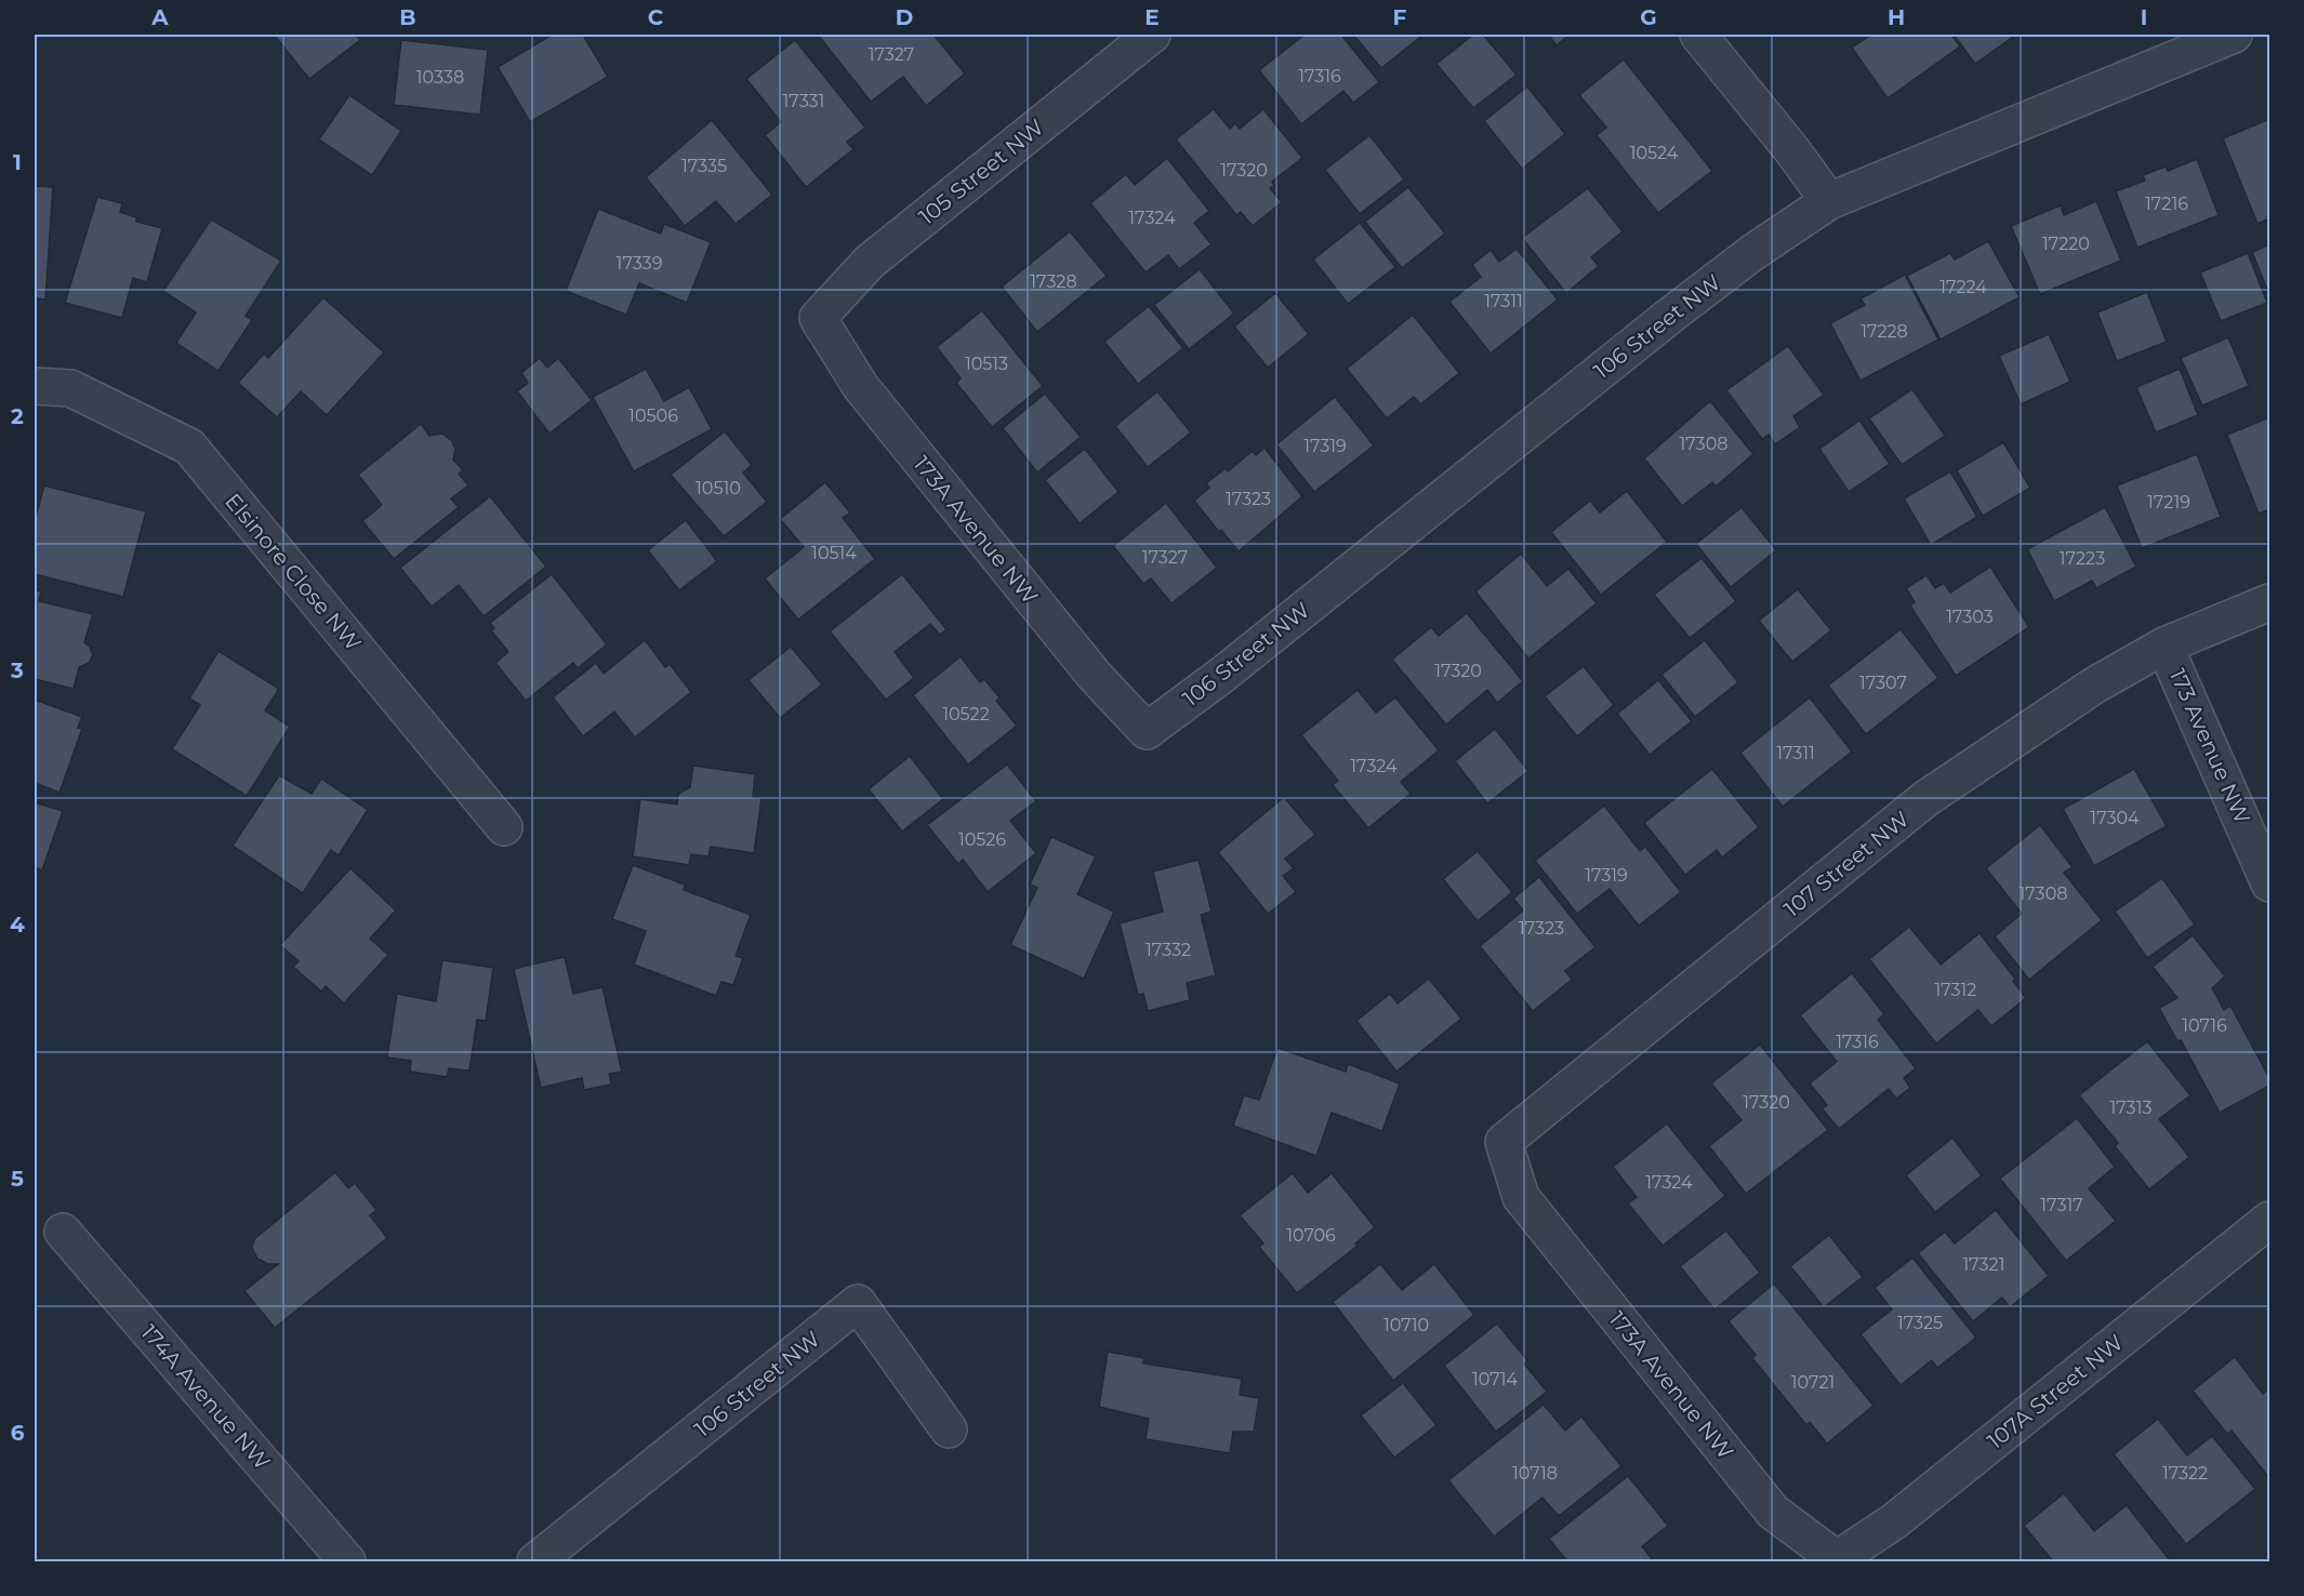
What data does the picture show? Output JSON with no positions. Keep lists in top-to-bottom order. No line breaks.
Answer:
{"streets":{"street":["105 Street NW","106 Street NW","173A Avenue NW","Elsinore Close NW","173 Avenue NW","107 Street NW","107A Street NW","174A Avenue NW"]},"crossings":[["105 Street NW","173A Avenue NW"],["106 Street NW","173A Avenue NW"],["173A Avenue NW","107 Street NW"],["173A Avenue NW","107A Street NW"],["173 Avenue NW","107 Street NW"]],"house_numbers":["17327","17316","10338","17331","10524","17335","17320","17216","17324","17220","17339","17328","17224","17311","17228","10513","10506","17308","17319","10510","17323","17219","10514","17327","17223","17303","17320","17307","10522","17311","17324","17304","10526","17319","17308","17323","17332","17312","10716","17316","17320","17313","17324","17317","10706","17321","17325","10710","10714","10721","10718","17322"],"grid":{"columns":["A","B","C","D","E","F","G","H","I"],"rows":["1","2","3","4","5","6"]}}
